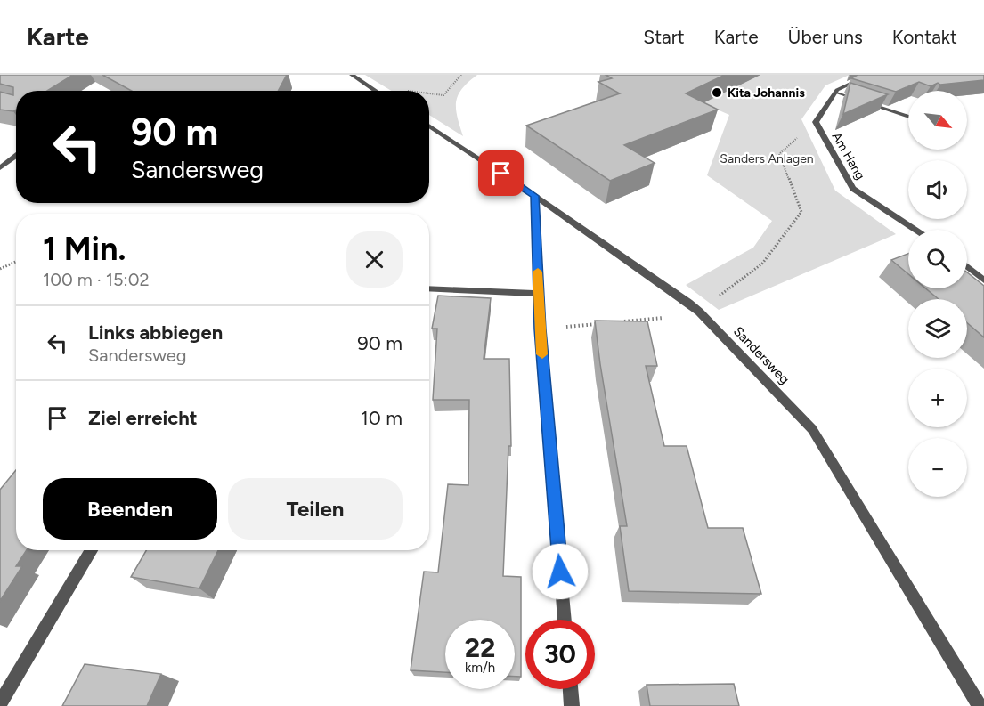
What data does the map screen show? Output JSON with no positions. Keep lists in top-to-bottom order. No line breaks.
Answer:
{"streets":{"street":["Am Hang","Sandersweg"]},"parks":["Sanders Anlagen"],"places":["Kita Johannis"],"north":"bottom right","page":{"header":"Karte","nav":["Start","Karte","Über uns","Kontakt"],"map_buttons":["+","−"],"turn":["90 m","Sandersweg"],"heading":["1 Min.","100 m · 15:02"],"list":[{"name":"Links abbiegen","note":"Sandersweg","value":"90 m"},{"name":"Ziel erreicht","value":"10 m"}],"buttons":["Beenden","Teilen"],"speed":"22 km/h","limit":"30"}}
